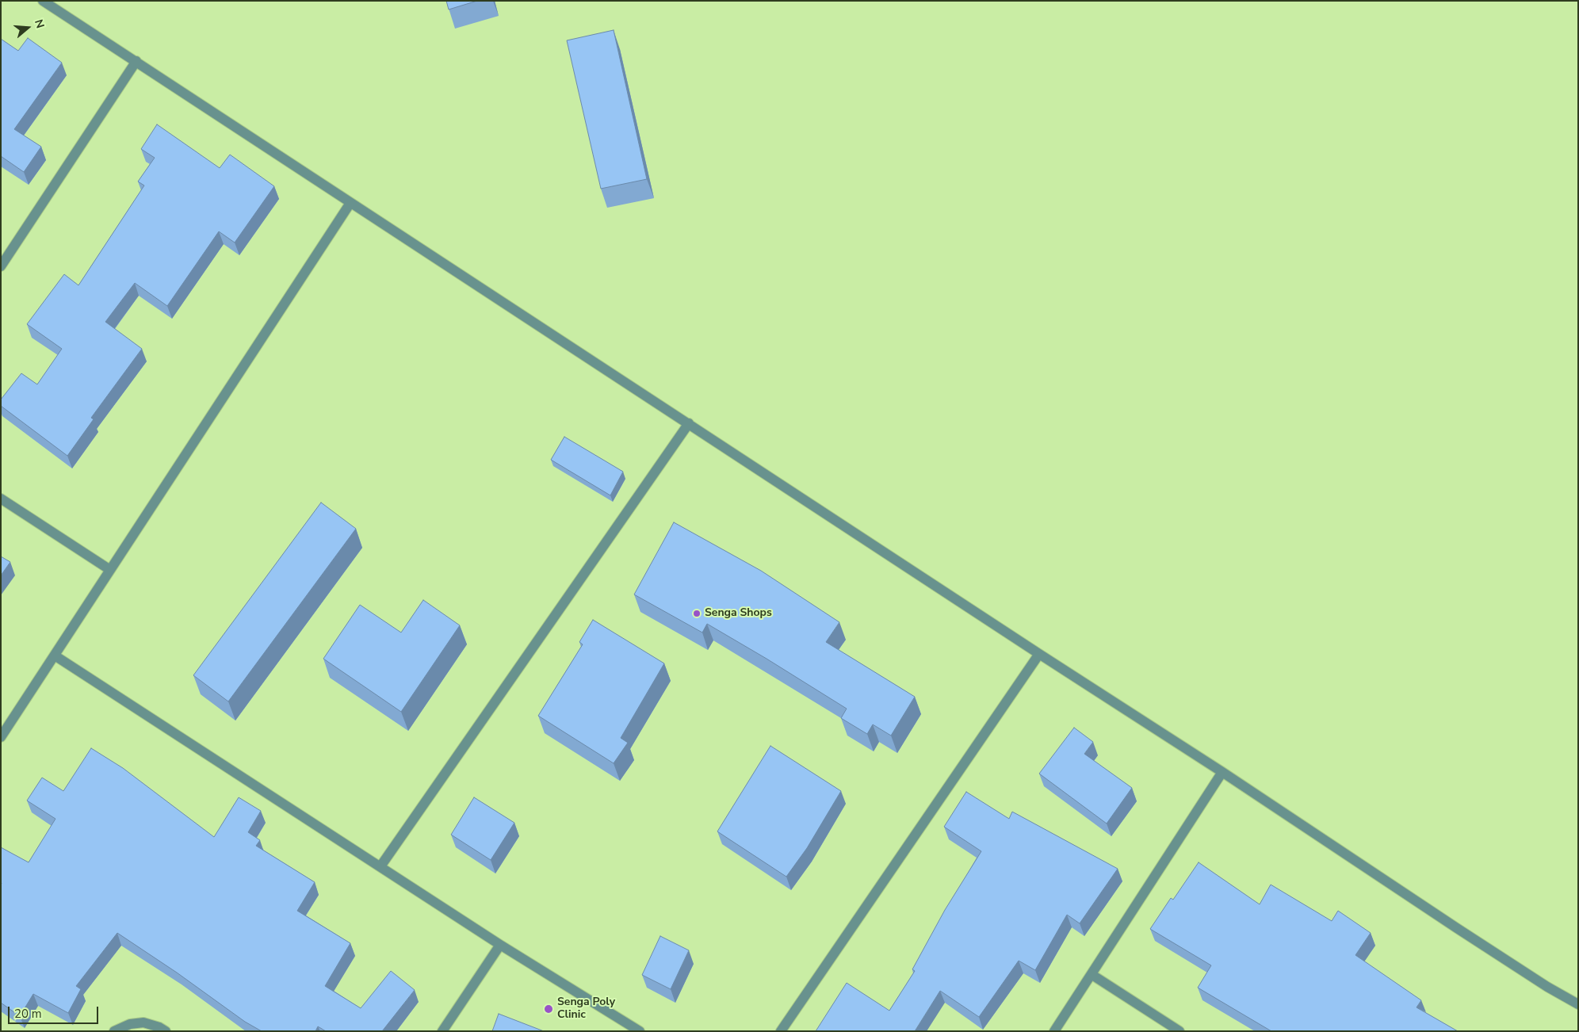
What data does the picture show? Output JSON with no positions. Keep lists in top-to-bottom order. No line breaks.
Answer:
{"places":["Senga Shops","Senga Poly Clinic"],"scale_bar":"20 m","north":"right"}
